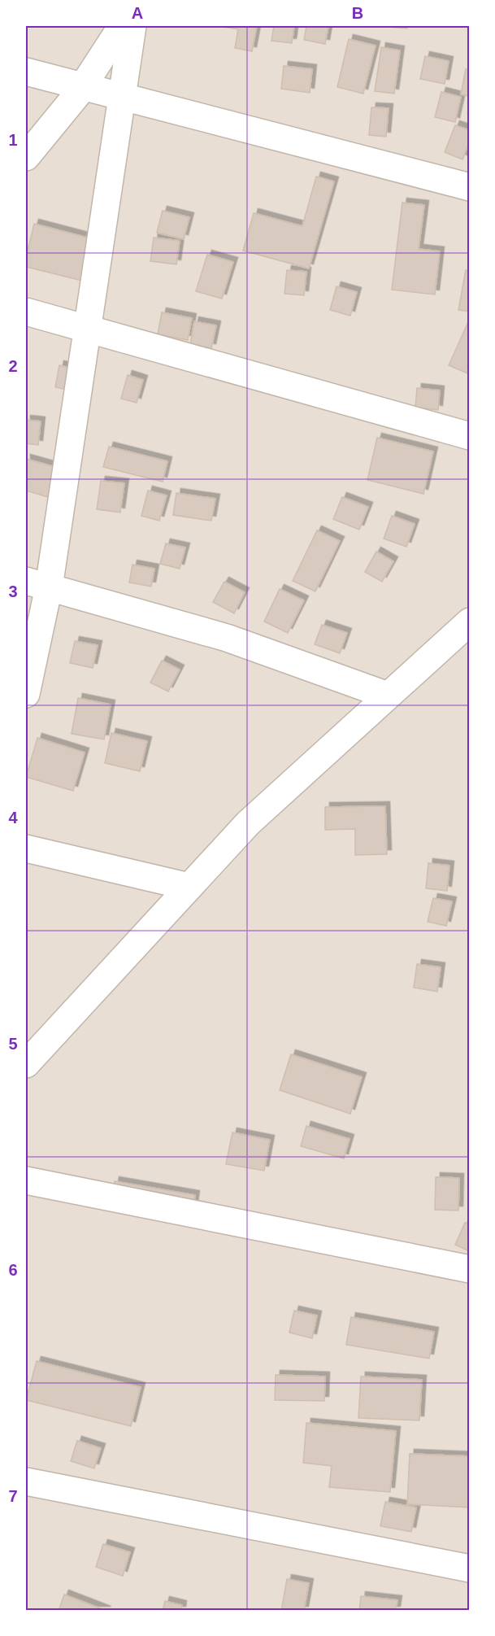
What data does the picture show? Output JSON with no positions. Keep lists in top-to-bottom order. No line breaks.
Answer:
{"grid":{"columns":["A","B"],"rows":["1","2","3","4","5","6","7"]}}
